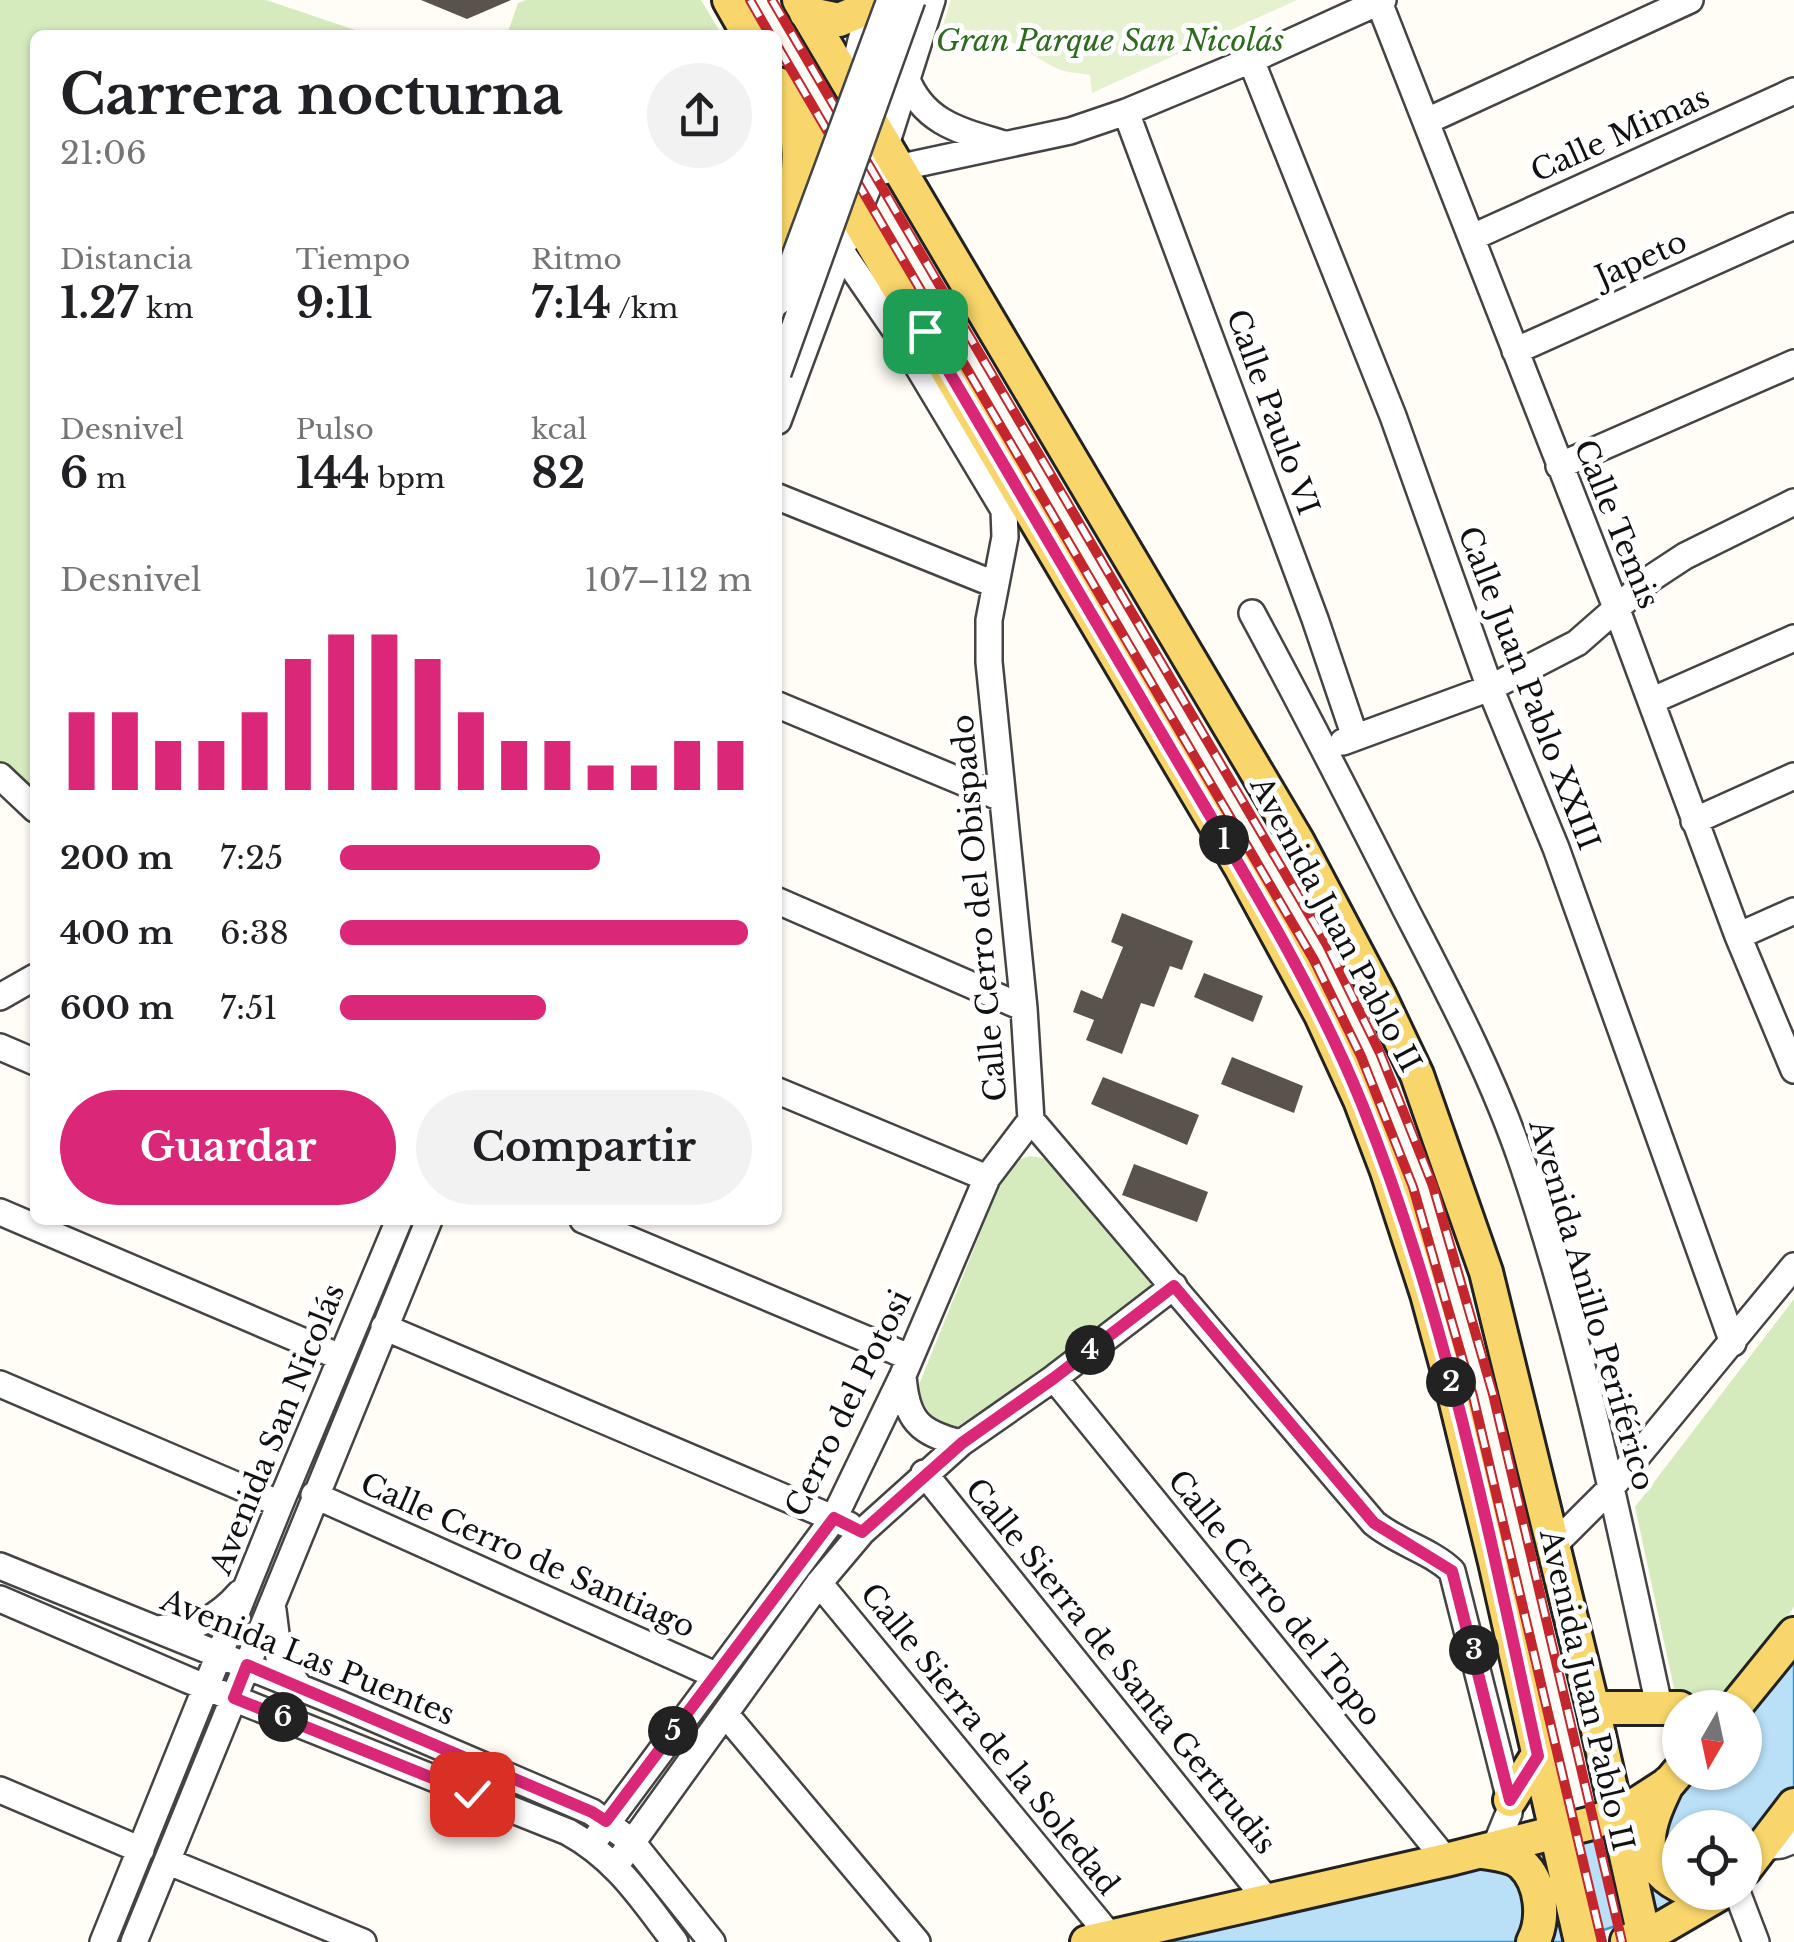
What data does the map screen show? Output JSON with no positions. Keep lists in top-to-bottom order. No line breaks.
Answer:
{"streets":{"main road":["Avenida Juan Pablo II"],"street":["Calle Mimas","Japeto","Calle Paulo VI","Calle Temis","Calle Juan Pablo XXIII","Calle Cerro del Obispado","Avenida Anillo Periférico","Cerro del Potosi","Avenida San Nicolás","Calle Cerro de Santiago","Calle Cerro del Topo","Avenida Las Puentes","Calle Sierra de Santa Gertrudis","Calle Sierra de la Soledad"]},"crossings":[["Calle Mimas","Calle Temis"],["Japeto","Calle Temis"],["Calle Cerro del Obispado","Cerro del Potosi"],["Cerro del Potosi","Calle Cerro de Santiago"],["Cerro del Potosi","Avenida Las Puentes"],["Avenida San Nicolás","Calle Cerro de Santiago"],["Avenida San Nicolás","Avenida Las Puentes"]],"parks":["Gran Parque San Nicolás"],"north":"bottom","page":{"heading":["Carrera nocturna","21:06"],"stats":[["Distancia","1.27 km"],["Tiempo","9:11"],["Ritmo","7:14 /km"],["Desnivel","6 m"],["Pulso","144 bpm"],["kcal","82"]],"chart":["Desnivel","107–112 m"],"pins":["1","4","2","3","6","5"],"list":[{"name":"200 m","note":"7:25"},{"name":"400 m","note":"6:38"},{"name":"600 m","note":"7:51"}],"buttons":["Guardar","Compartir"]}}
